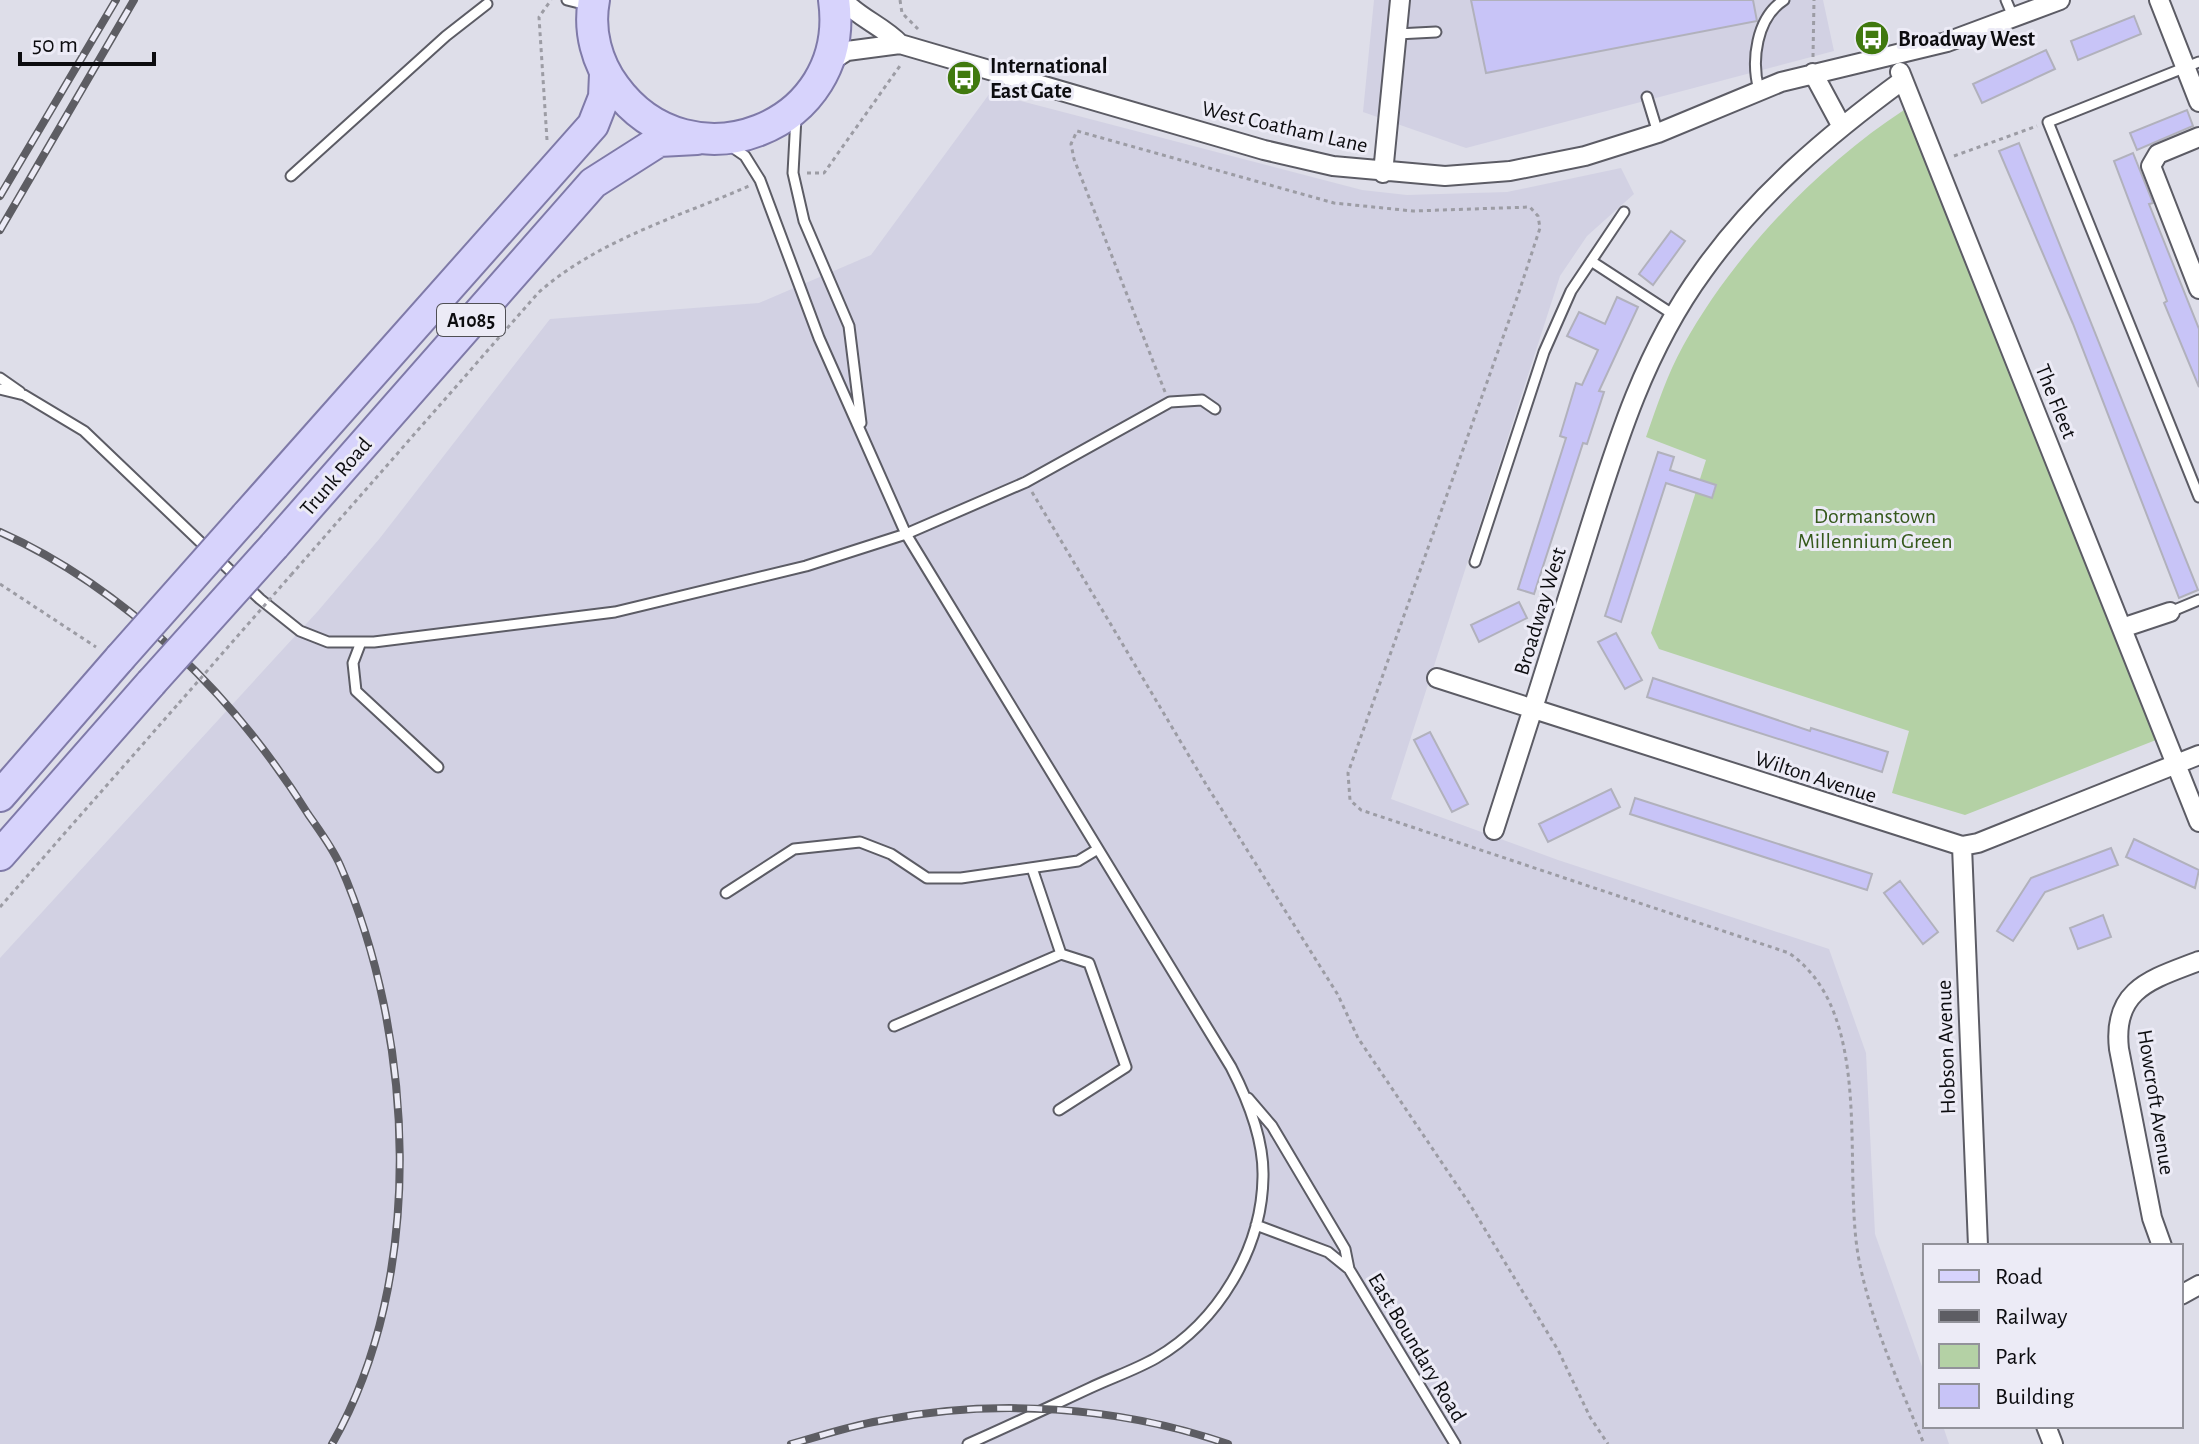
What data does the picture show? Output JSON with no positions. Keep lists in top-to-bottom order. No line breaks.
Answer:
{"streets":{"main road":["A1085","Trunk Road"],"street":["West Coatham Lane","The Fleet","Broadway West","Wilton Avenue","Hobson Avenue","Howcroft Avenue"],"lane":["East Boundary Road"]},"crossings":[["West Coatham Lane","A1085"],["West Coatham Lane","The Fleet"],["A1085","Trunk Road"],["The Fleet","Broadway West"],["Broadway West","Wilton Avenue"],["Wilton Avenue","Hobson Avenue"]],"parks":["Dormanstown Millennium Green"],"places":{"bus stop":["Broadway West","International East Gate"]},"legend":["Road","Railway","Park","Building"],"scale_bar":"50 m"}
